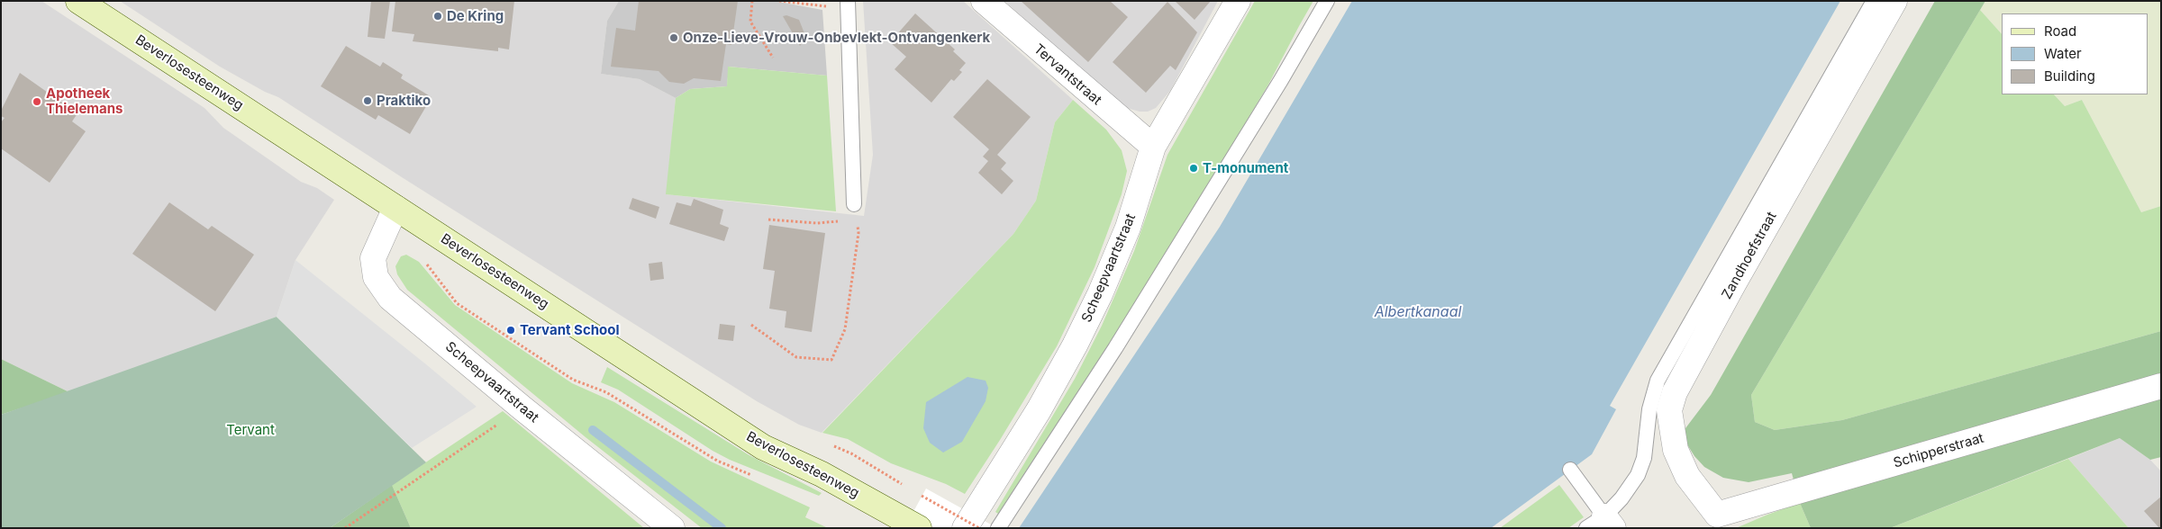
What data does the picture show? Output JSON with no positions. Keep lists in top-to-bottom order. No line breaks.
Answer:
{"streets":{"street":["Beverlosesteenweg","Tervantstraat","Zandhoefstraat","Scheepvaartstraat","Schipperstraat"]},"crossings":[["Beverlosesteenweg","Scheepvaartstraat"],["Tervantstraat","Scheepvaartstraat"],["Zandhoefstraat","Schipperstraat"]],"water":["Albertkanaal"],"parks":["Tervant"],"places":["De Kring","Onze-Lieve-Vrouw-Onbevlekt-Ontvangenkerk","Praktiko","Apotheek Thielemans","T-monument","Tervant School"],"legend":["Road","Water","Building"]}
